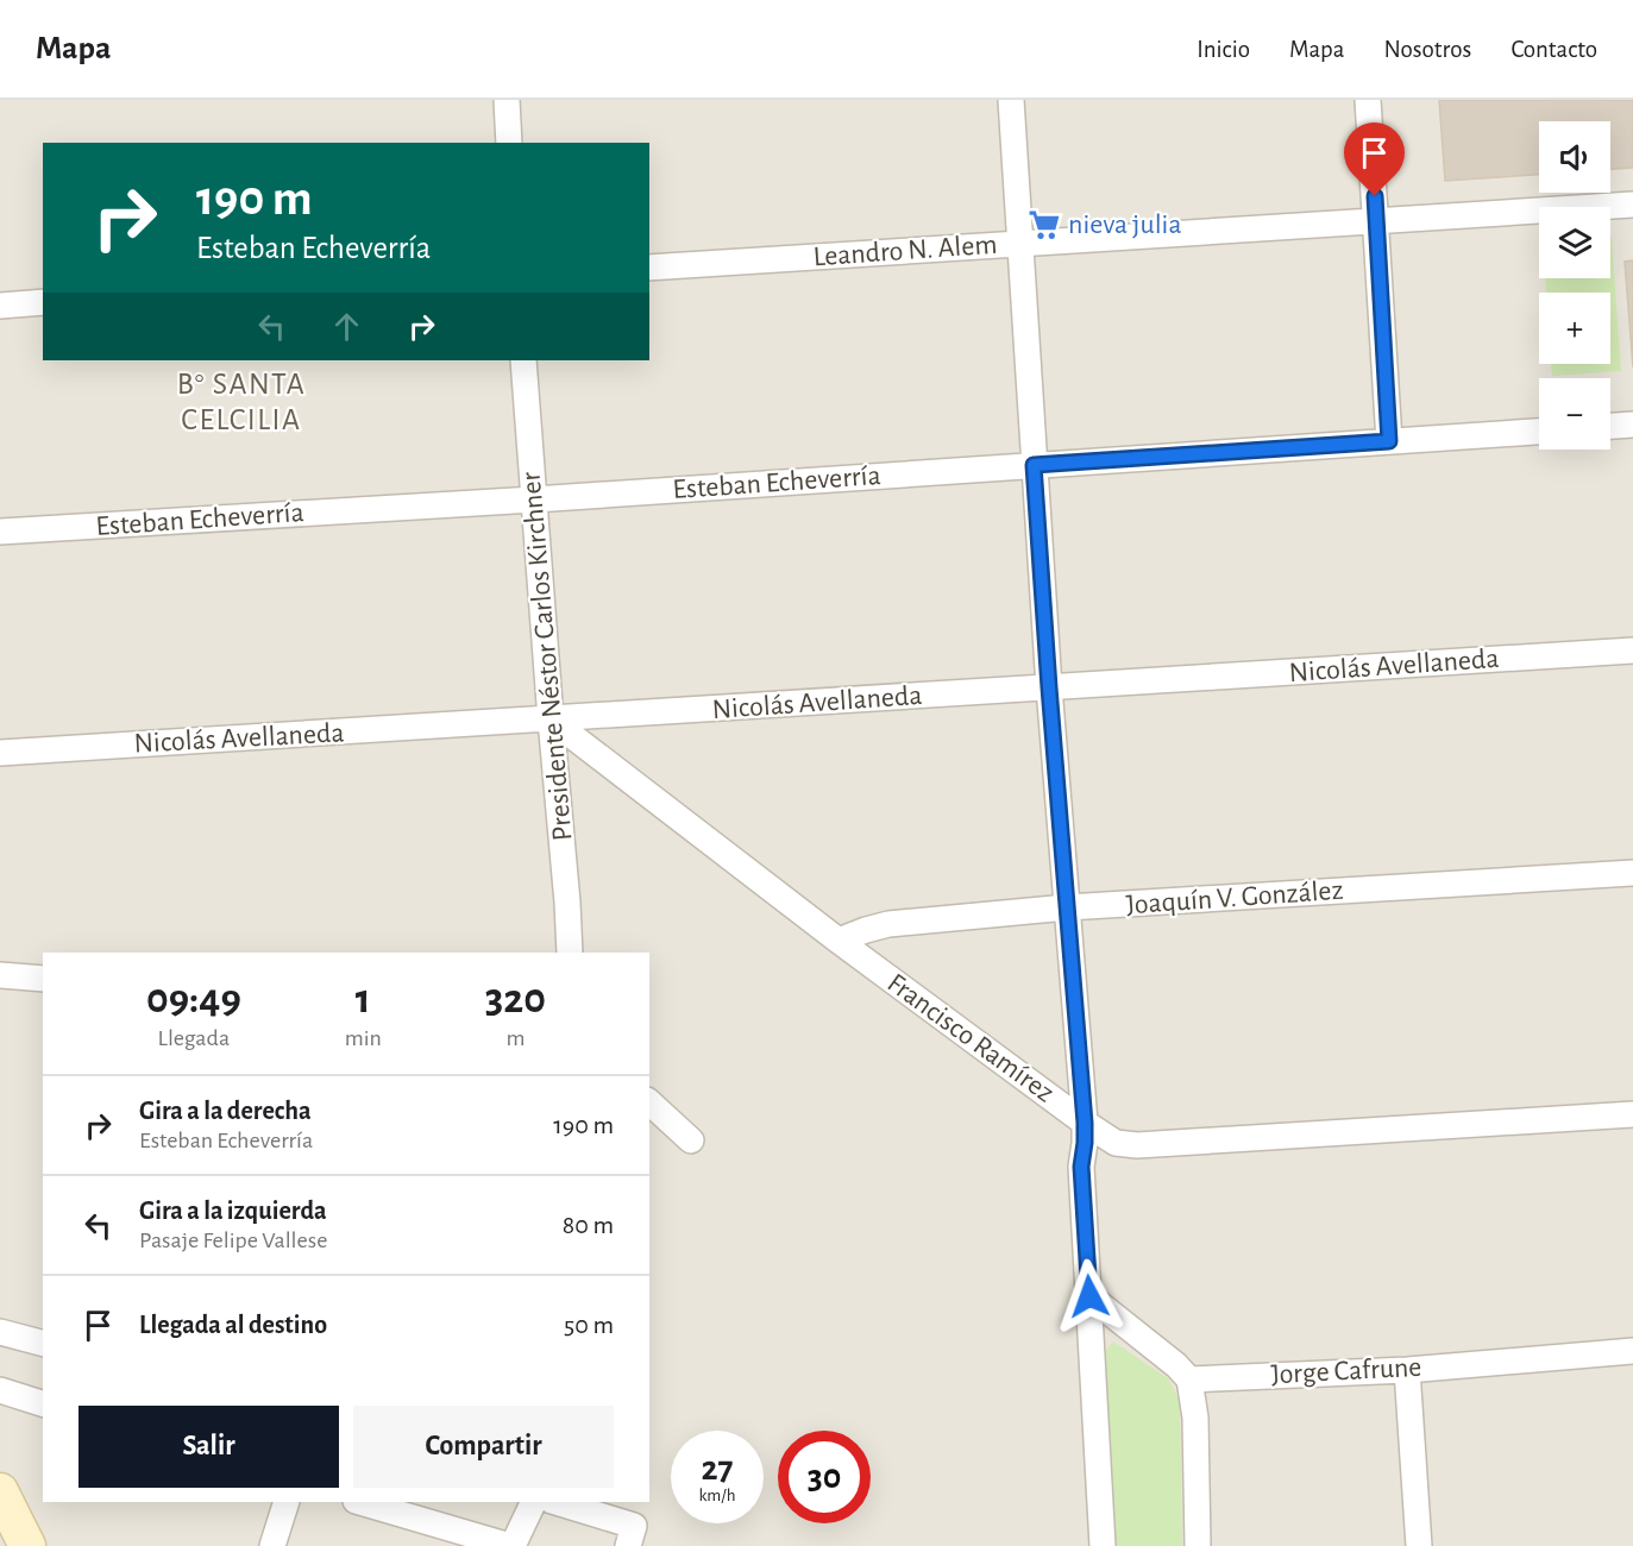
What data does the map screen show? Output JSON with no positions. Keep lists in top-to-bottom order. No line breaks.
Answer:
{"streets":{"street":["Leandro N. Alem","Esteban Echeverría","Presidente Néstor Carlos Kirchner","Nicolás Avellaneda","Joaquín V. González","Francisco Ramírez","Jorge Cafrune"]},"crossings":[["Esteban Echeverría","Presidente Néstor Carlos Kirchner"],["Presidente Néstor Carlos Kirchner","Nicolás Avellaneda"],["Presidente Néstor Carlos Kirchner","Francisco Ramírez"],["Nicolás Avellaneda","Francisco Ramírez"],["Joaquín V. González","Francisco Ramírez"]],"districts":["B° SANTA CELCILIA"],"places":{"supermarket":["nieva julia"]},"page":{"header":"Mapa","nav":["Inicio","Mapa","Nosotros","Contacto"],"map_buttons":["+","−"],"turn":["190 m","Esteban Echeverría"],"eta":["09:49","Llegada","1","min","320","m"],"list":[{"name":"Gira a la derecha","note":"Esteban Echeverría","value":"190 m"},{"name":"Gira a la izquierda","note":"Pasaje Felipe Vallese","value":"80 m"},{"name":"Llegada al destino","value":"50 m"}],"buttons":["Salir","Compartir"],"speed":"27 km/h","limit":"30"}}
